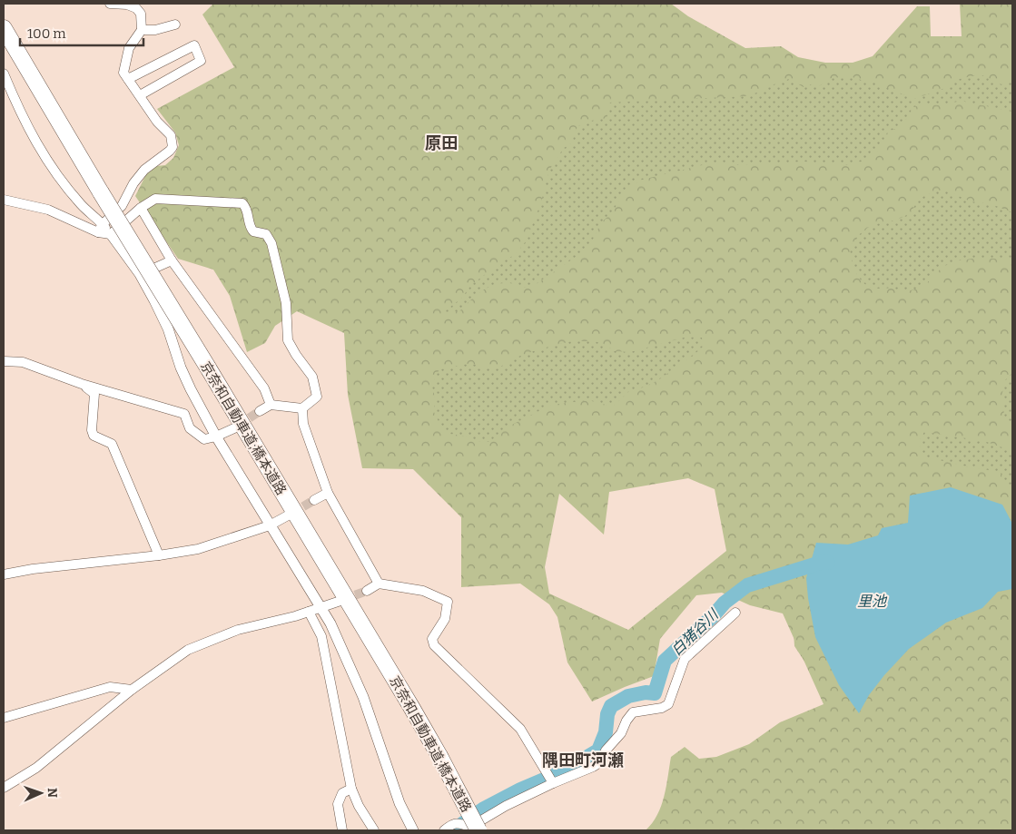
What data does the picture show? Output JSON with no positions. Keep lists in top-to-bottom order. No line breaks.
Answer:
{"streets":{"highway":["京奈和自動車道;橋本道路"]},"districts":["原田","隅田町河瀬"],"water":["里池","白猪谷川"],"scale_bar":"100 m","north":"right"}
